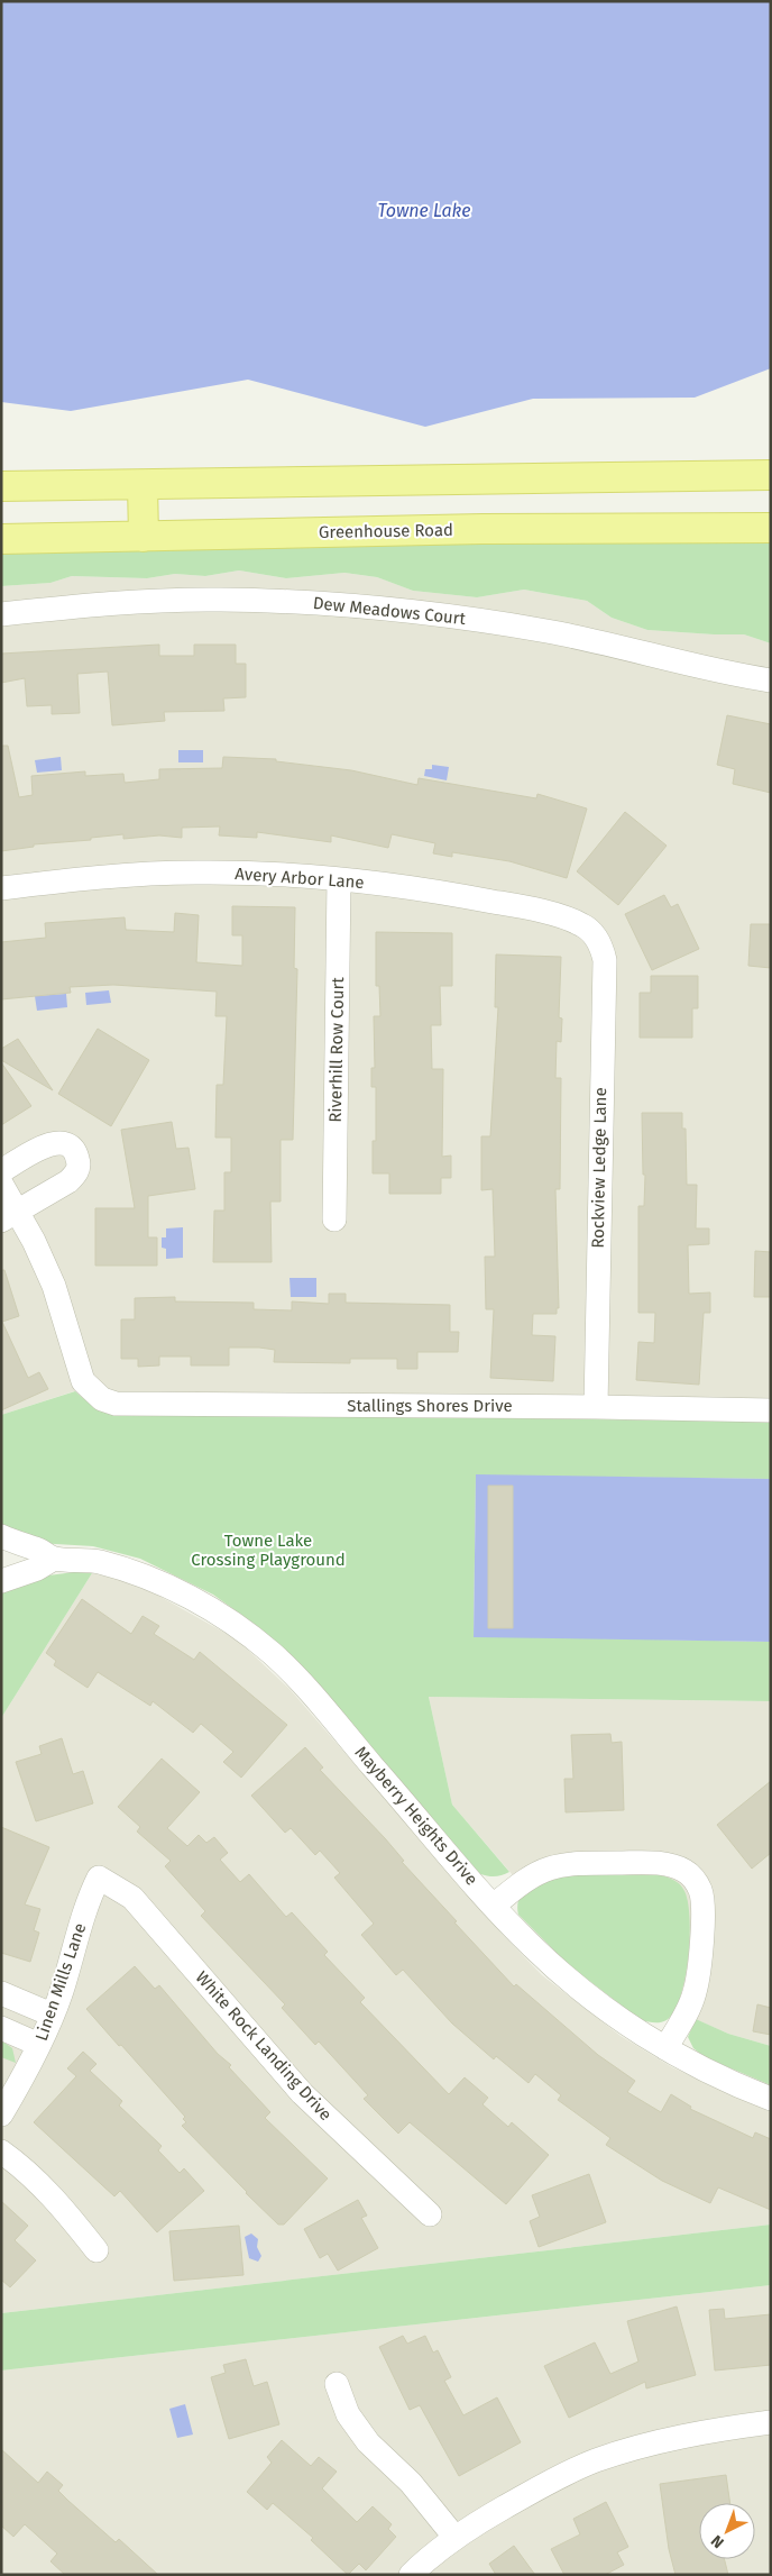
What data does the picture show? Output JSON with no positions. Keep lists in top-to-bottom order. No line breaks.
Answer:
{"streets":{"main road":["Greenhouse Road"],"street":["Dew Meadows Court","Avery Arbor Lane","Riverhill Row Court","Rockview Ledge Lane","Stallings Shores Drive","Mayberry Heights Drive","Linen Mills Lane","White Rock Landing Drive"]},"crossings":[["Avery Arbor Lane","Riverhill Row Court"],["Avery Arbor Lane","Rockview Ledge Lane"],["Rockview Ledge Lane","Stallings Shores Drive"],["Linen Mills Lane","White Rock Landing Drive"]],"water":["Towne Lake"],"parks":["Towne Lake Crossing Playground"],"north":"bottom left"}
